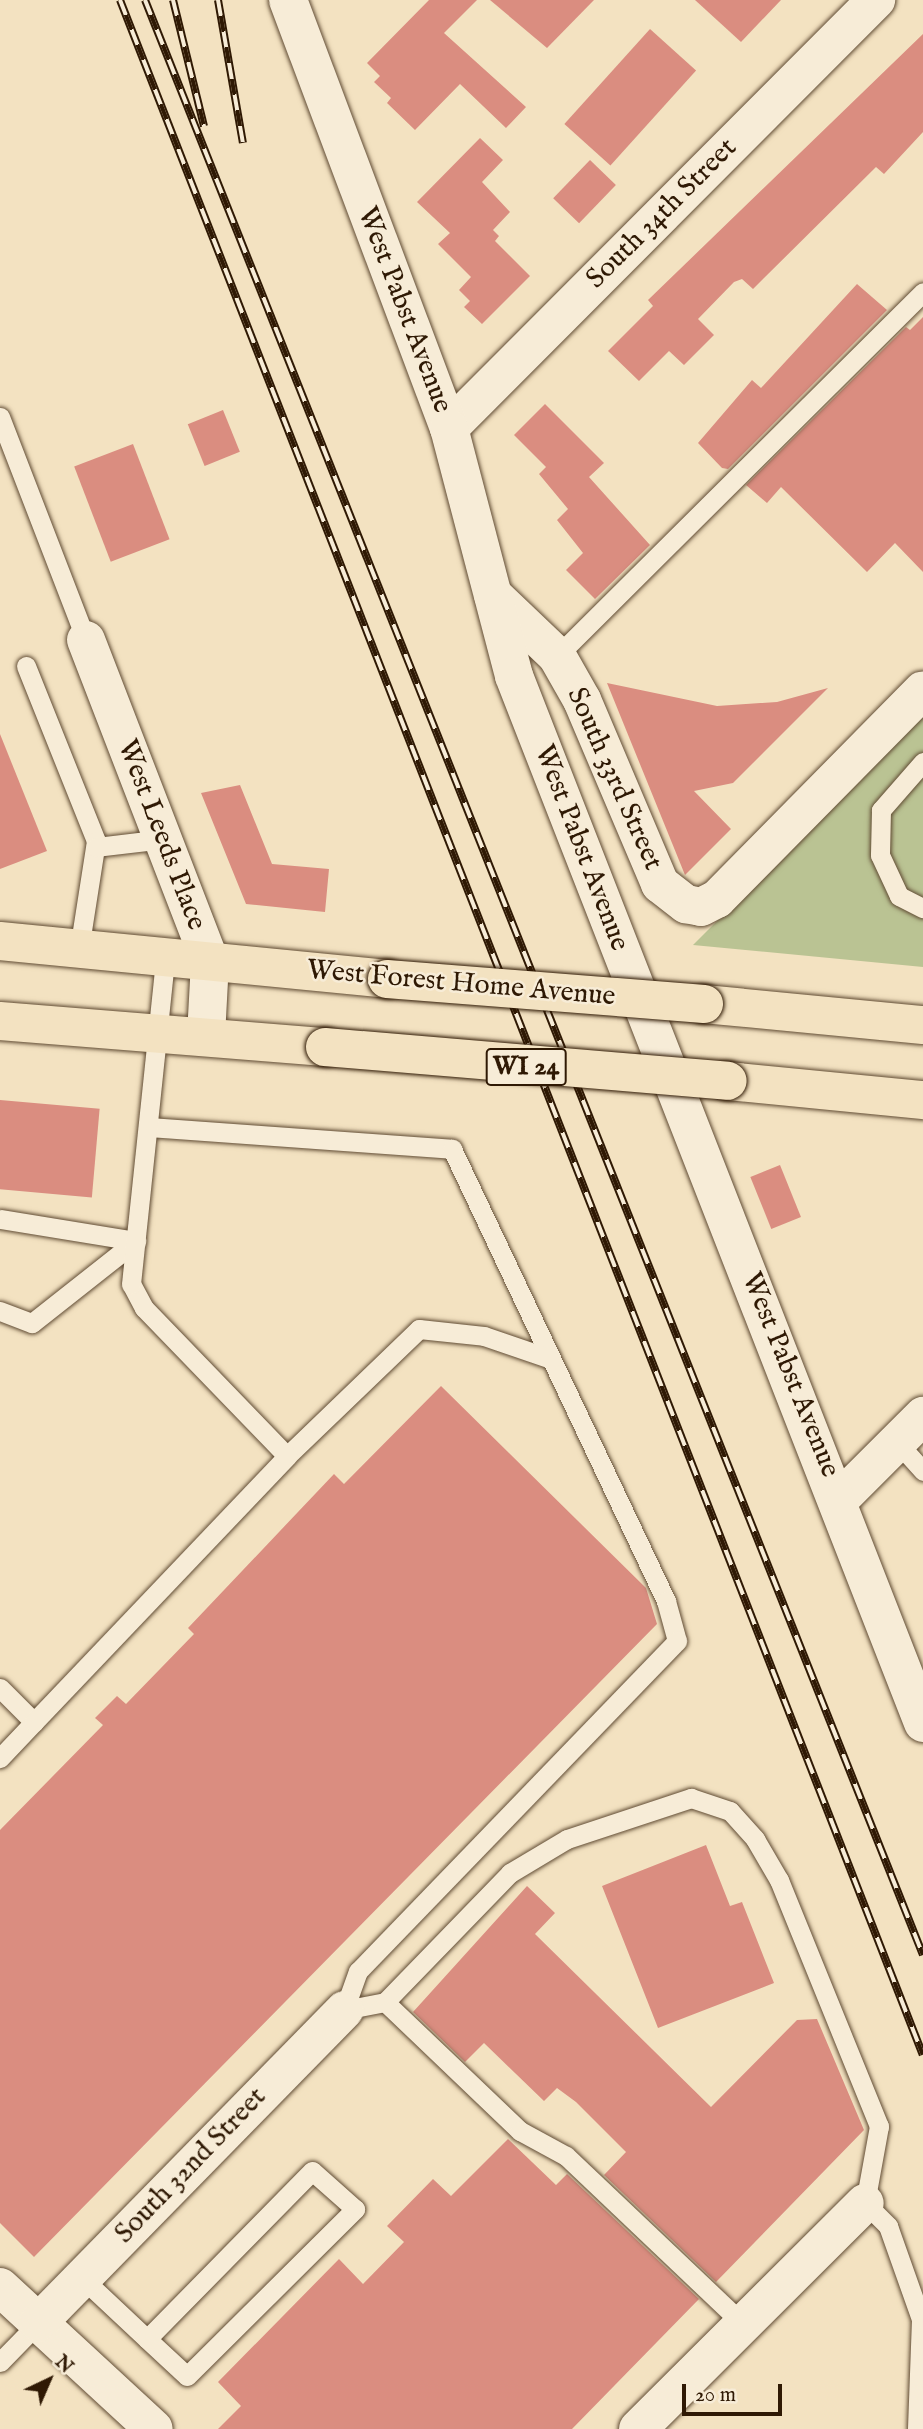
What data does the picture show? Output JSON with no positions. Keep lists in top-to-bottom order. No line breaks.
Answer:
{"streets":{"main road":["West Forest Home Avenue","WI 24"],"street":["South 34th Street","West Pabst Avenue","South 33rd Street","West Leeds Place","South 32nd Street"]},"crossings":[["South 34th Street","West Pabst Avenue"],["West Pabst Avenue","South 33rd Street"],["West Leeds Place","West Forest Home Avenue"],["West Leeds Place","WI 24"]],"scale_bar":"20 m","north":"top right"}
